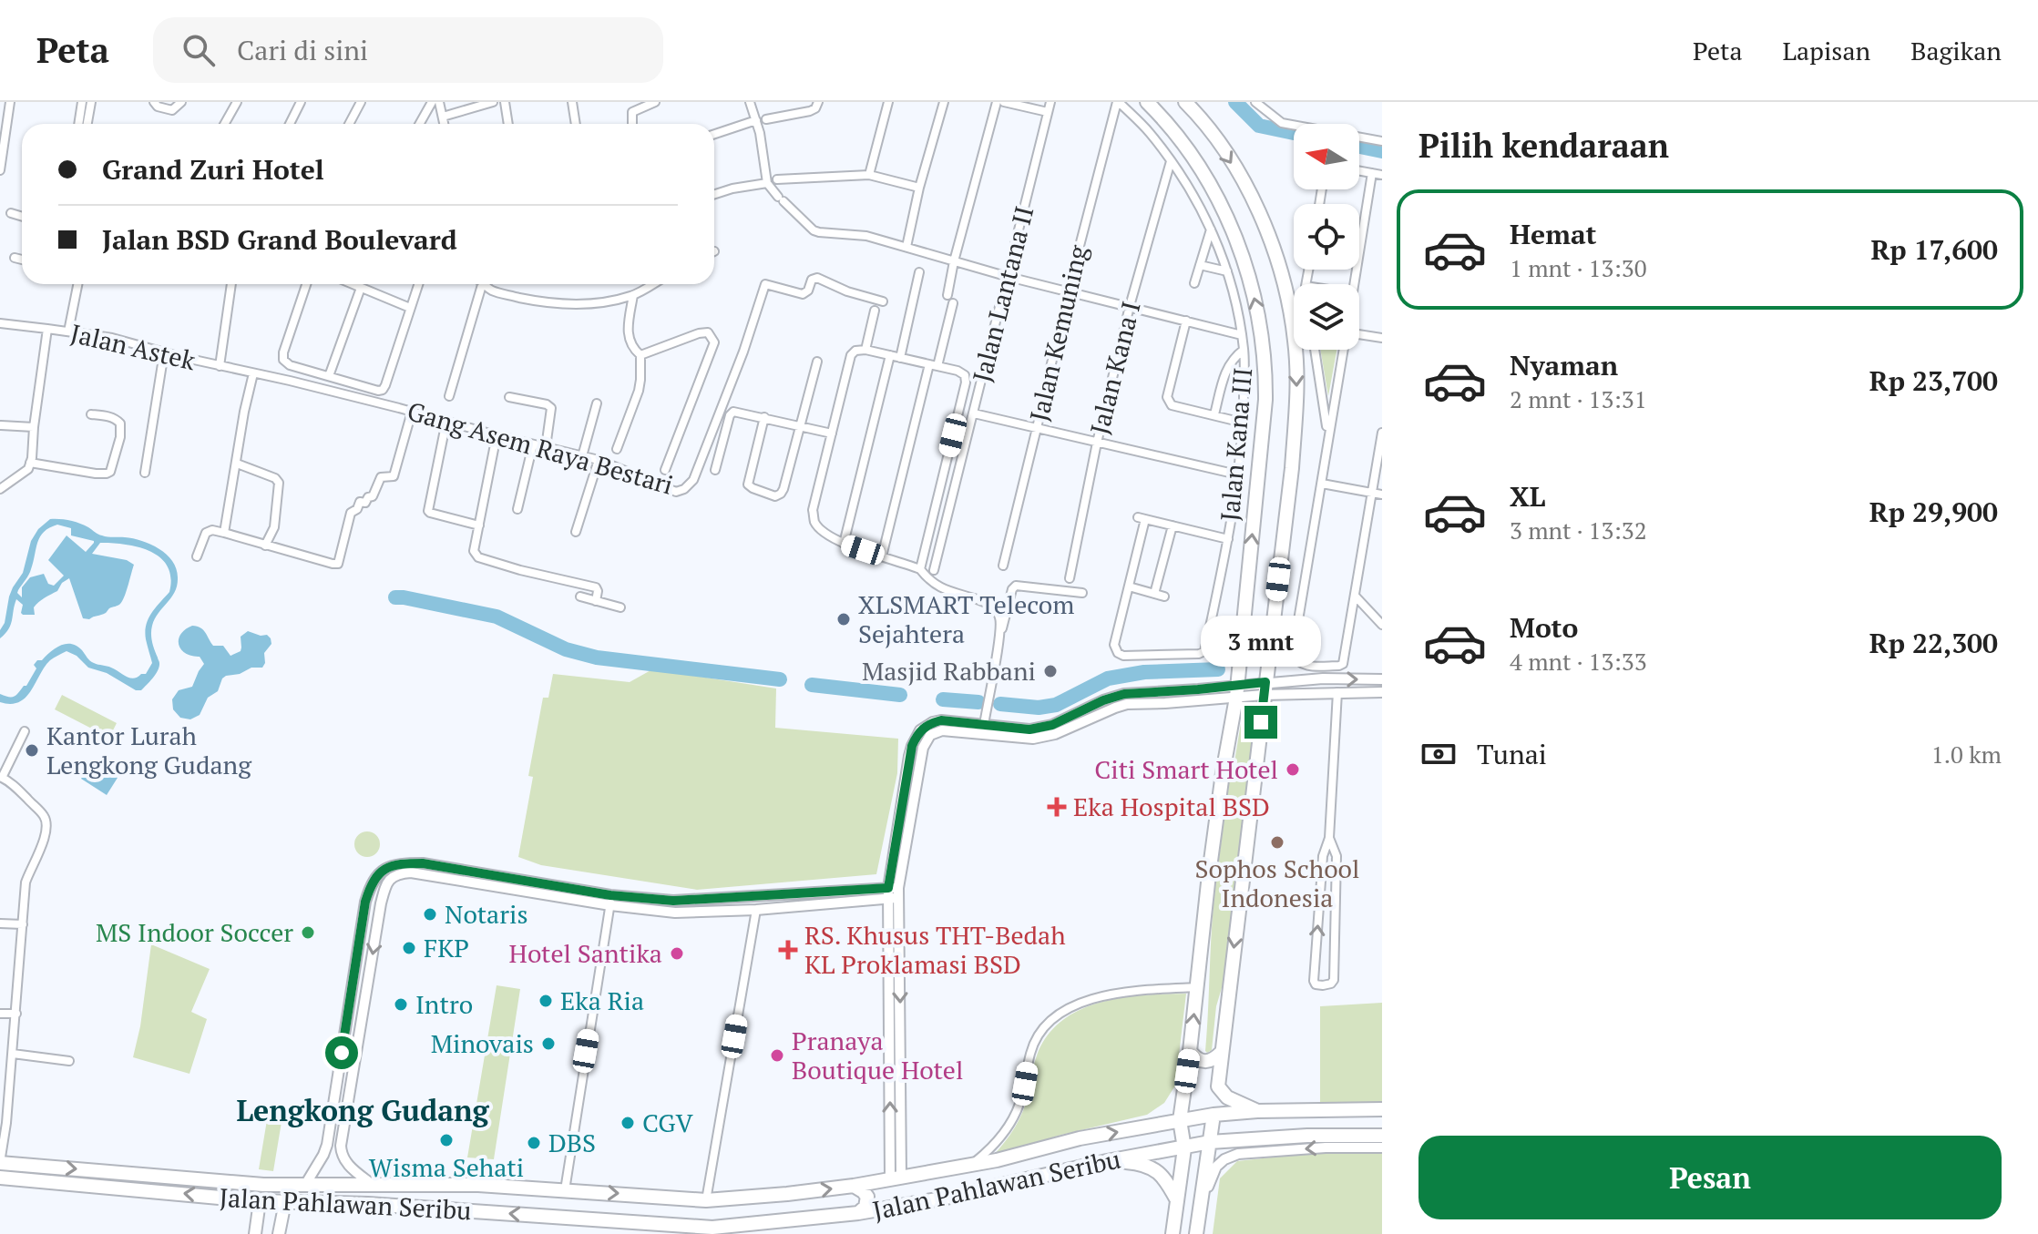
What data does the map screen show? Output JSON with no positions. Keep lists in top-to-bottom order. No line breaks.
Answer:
{"streets":{"main road":["Jalan Pahlawan Seribu"],"street":["Jalan Lantana II","Jalan Kemuning","Jalan Astek","Jalan Kana I","Jalan Kana III","Gang Asem Raya Bestari"]},"crossings":[["Jalan Kemuning","Jalan Kana III"],["Jalan Astek","Gang Asem Raya Bestari"],["Jalan Kana I","Jalan Kana III"]],"districts":["Lengkong Gudang"],"places":{"other":["XLSMART Telecom Sejahtera","Masjid Rabbani","Kantor Lurah Lengkong Gudang","Citi Smart Hotel","Sophos School Indonesia","Notaris","MS Indoor Soccer","FKP","Hotel Santika","Eka Ria","Intro","Minovais","Pranaya Boutique Hotel","CGV","Wisma Sehati","DBS"],"health":["Eka Hospital BSD","RS. Khusus THT-Bedah KL Proklamasi BSD"]},"north":"left","page":{"header":"Peta","search":"Cari di sini","nav":["Peta","Lapisan","Bagikan"],"heading":"Pilih kendaraan","banner":["Grand Zuri Hotel","Jalan BSD Grand Boulevard"],"list":[{"name":"Hemat","note":"1 mnt · 13:30","value":"Rp 17,600"},{"name":"Nyaman","note":"2 mnt · 13:31","value":"Rp 23,700"},{"name":"XL","note":"3 mnt · 13:32","value":"Rp 29,900"},{"name":"Moto","note":"4 mnt · 13:33","value":"Rp 22,300"}],"bubble":"3 mnt","pay":["Tunai","1.0 km"],"buttons":"Pesan"}}
